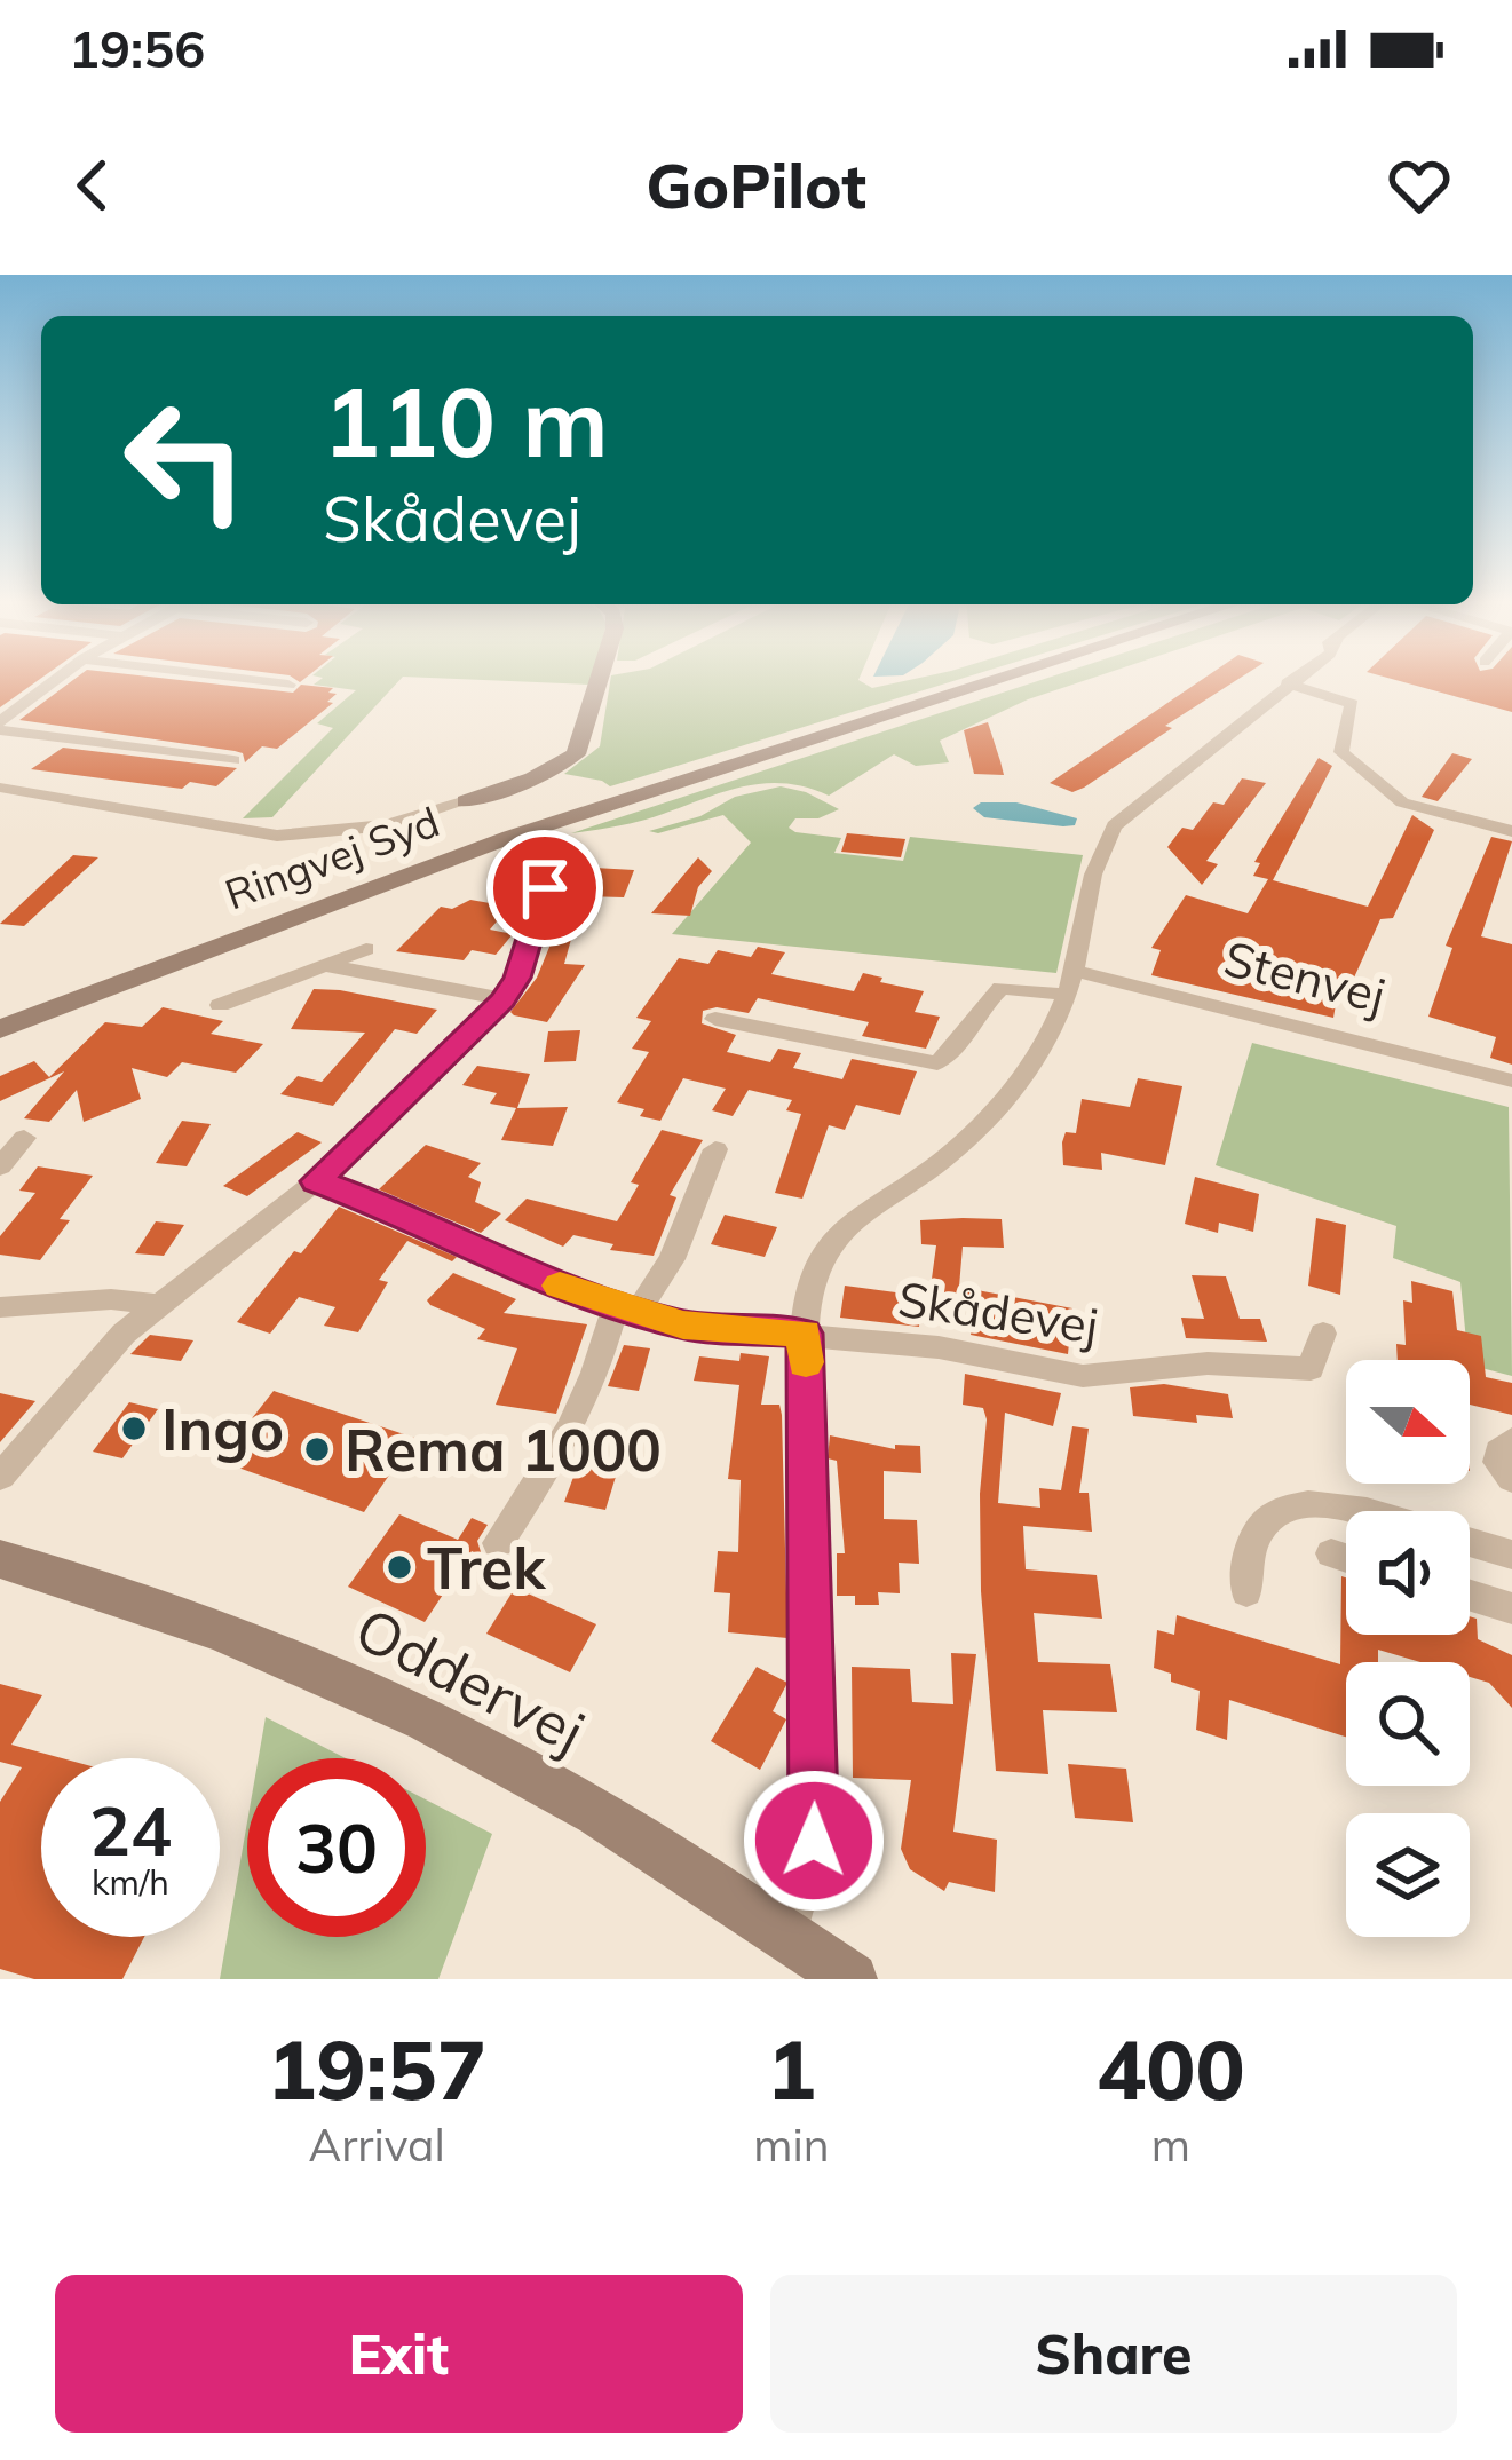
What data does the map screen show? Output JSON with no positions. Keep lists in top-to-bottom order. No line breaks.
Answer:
{"streets":{"main road":["Ringvej Syd","Oddervej"],"street":["Stenvej","Skådevej"]},"places":["Ingo","Rema 1000","Trek"],"north":"right","page":{"status":"19:56","header":"GoPilot","turn":["110 m","Skådevej"],"speed":"24 km/h","limit":"30","eta":["19:57","Arrival","1","min","400","m"],"buttons":["Exit","Share"]}}
